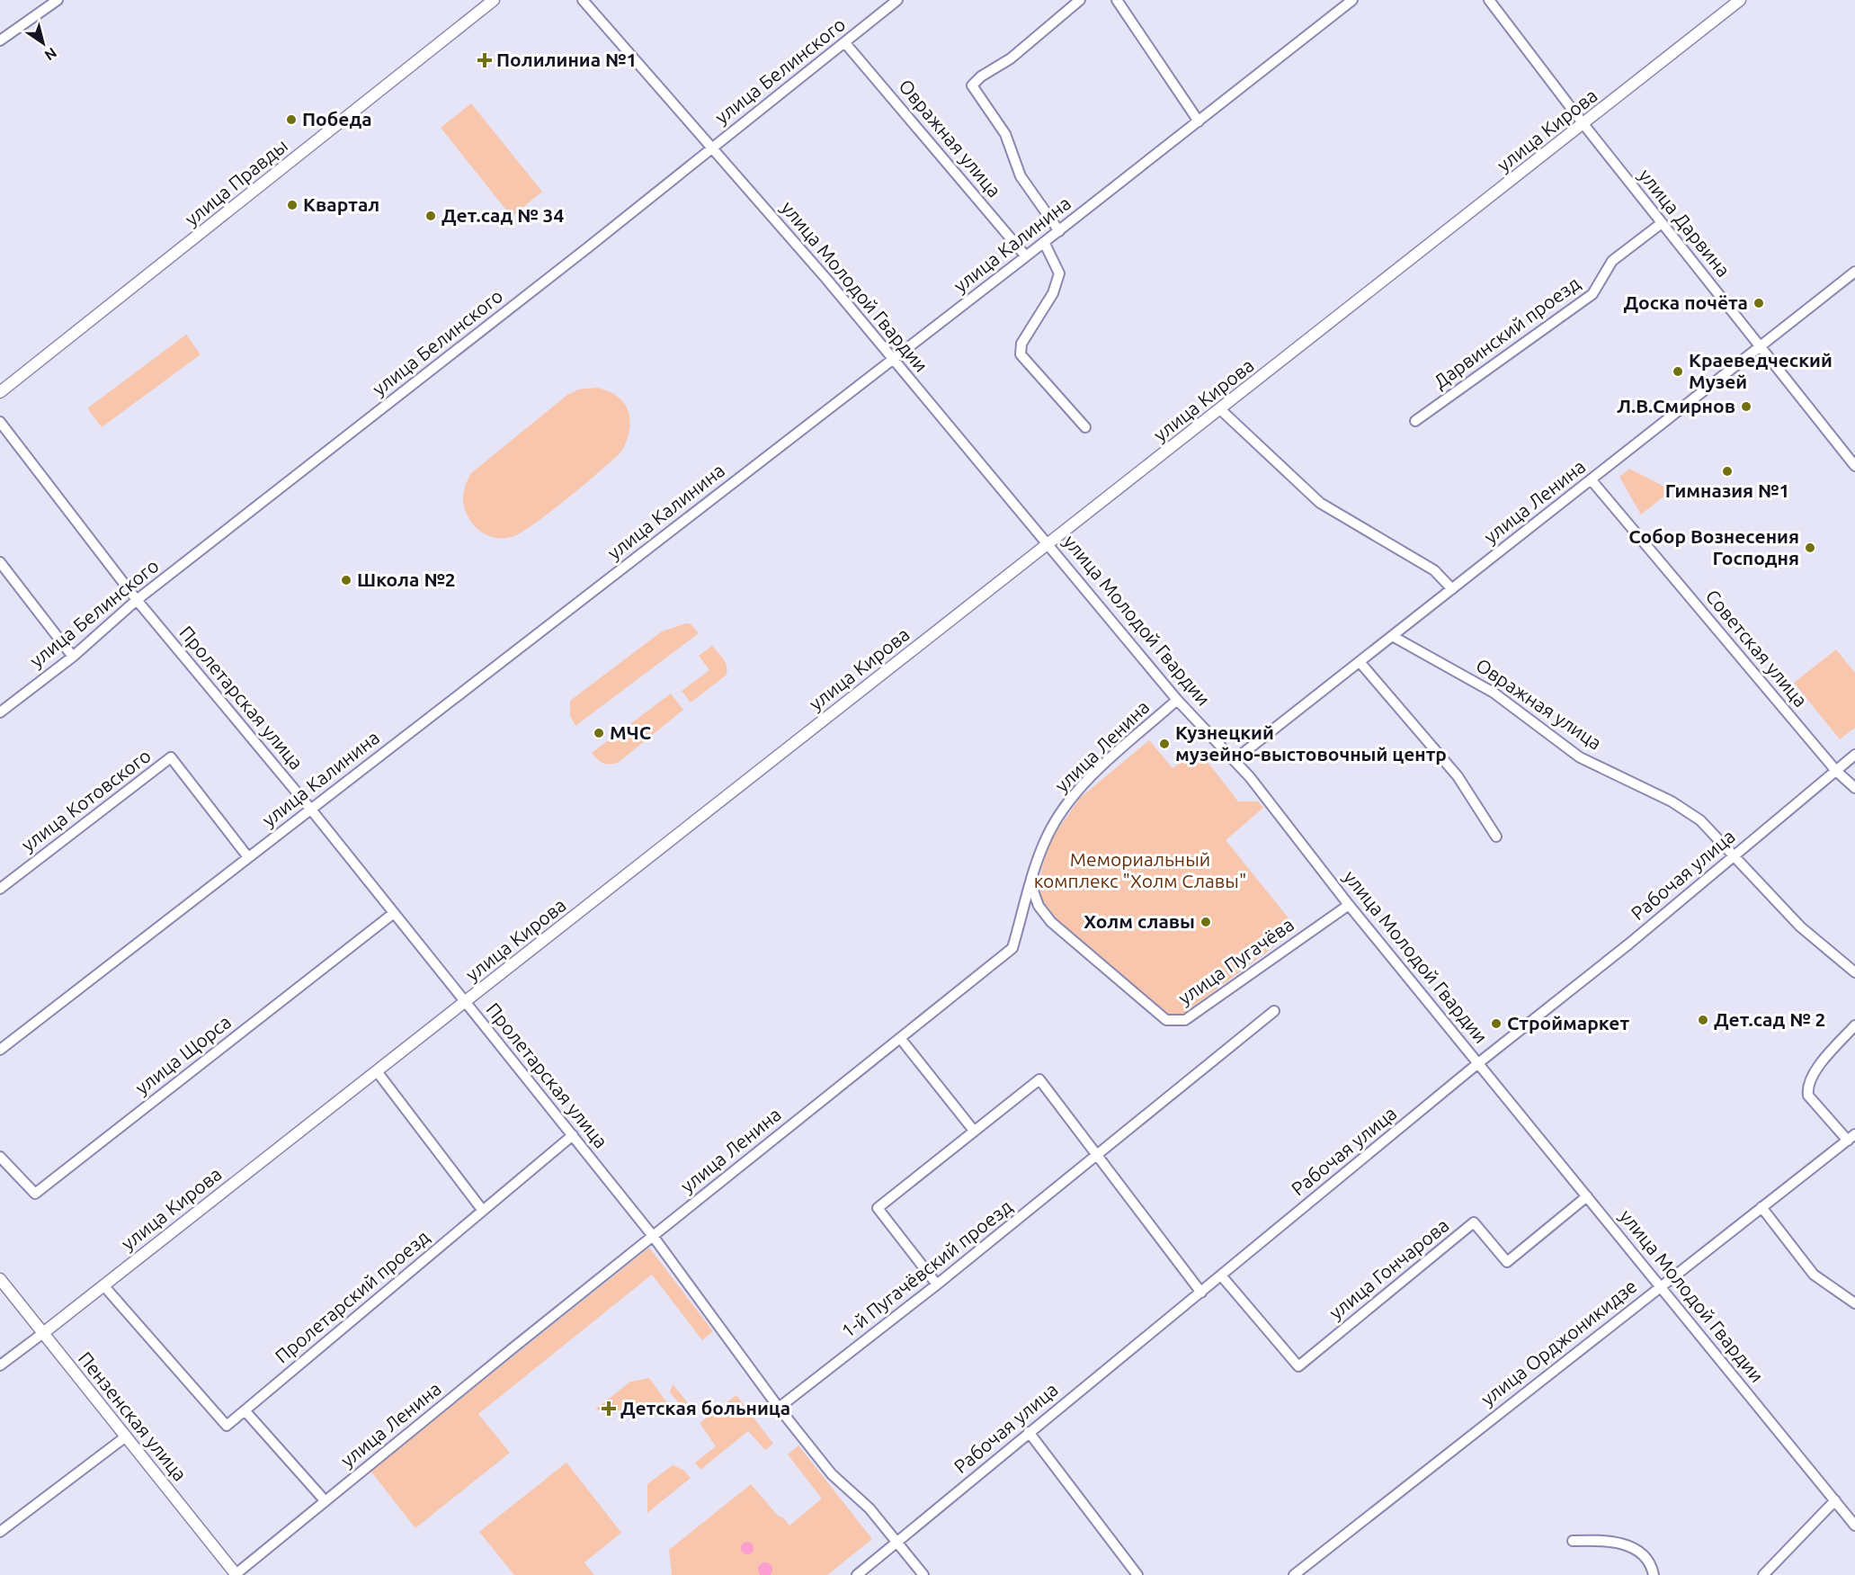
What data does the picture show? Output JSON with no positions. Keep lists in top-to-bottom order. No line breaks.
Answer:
{"streets":{"street":["улица Белинского","улица Кирова","Овражная улица","улица Правды","улица Дарвина","улица Калинина","улица Молодой Гвардии","Дарвинский проезд","улица Ленина","Советская улица","Пролетарская улица","улица Котовского","Рабочая улица","улица Пугачёва","улица Щорса","1-й Пугачёвский проезд","улица Гончарова","Пролетарский проезд","улица Орджоникидзе","Пензенская улица"]},"crossings":[["улица Белинского","Овражная улица"],["улица Белинского","улица Молодой Гвардии"],["улица Белинского","Пролетарская улица"],["улица Кирова","улица Дарвина"],["улица Кирова","улица Молодой Гвардии"],["улица Кирова","Пролетарская улица"],["улица Кирова","Пролетарский проезд"],["улица Кирова","Пензенская улица"],["Овражная улица","улица Калинина"],["Овражная улица","улица Ленина"],["Овражная улица","Рабочая улица"],["улица Дарвина","Дарвинский проезд"],["улица Дарвина","улица Ленина"],["улица Калинина","улица Молодой Гвардии"],["улица Калинина","Пролетарская улица"],["улица Калинина","улица Котовского"],["улица Молодой Гвардии","улица Ленина"],["улица Молодой Гвардии","Рабочая улица"],["улица Молодой Гвардии","улица Пугачёва"],["улица Молодой Гвардии","улица Гончарова"],["улица Молодой Гвардии","улица Орджоникидзе"],["улица Ленина","Советская улица"],["улица Ленина","Пролетарская улица"],["улица Ленина","улица Пугачёва"],["улица Ленина","Пензенская улица"],["Советская улица","Рабочая улица"],["Пролетарская улица","Рабочая улица"],["Пролетарская улица","улица Щорса"],["Пролетарская улица","1-й Пугачёвский проезд"],["Пролетарская улица","Пролетарский проезд"],["Рабочая улица","улица Гончарова"]],"parks":["Мемориальный комплекс \"Холм Славы\""],"places":{"health":["Полилиниа №1","Детская больница"],"other":["Победа","Квартал","Дет.сад № 34","Доска почёта","Краеведческий Музей","Л.В.Смирнов","Гимназия №1","Собор Вознесения Господня","Школа №2","МЧС","Кузнецкий музейно-выстовочный центр","Холм славы","Дет.сад № 2","Строймаркет"]},"north":"bottom right"}
